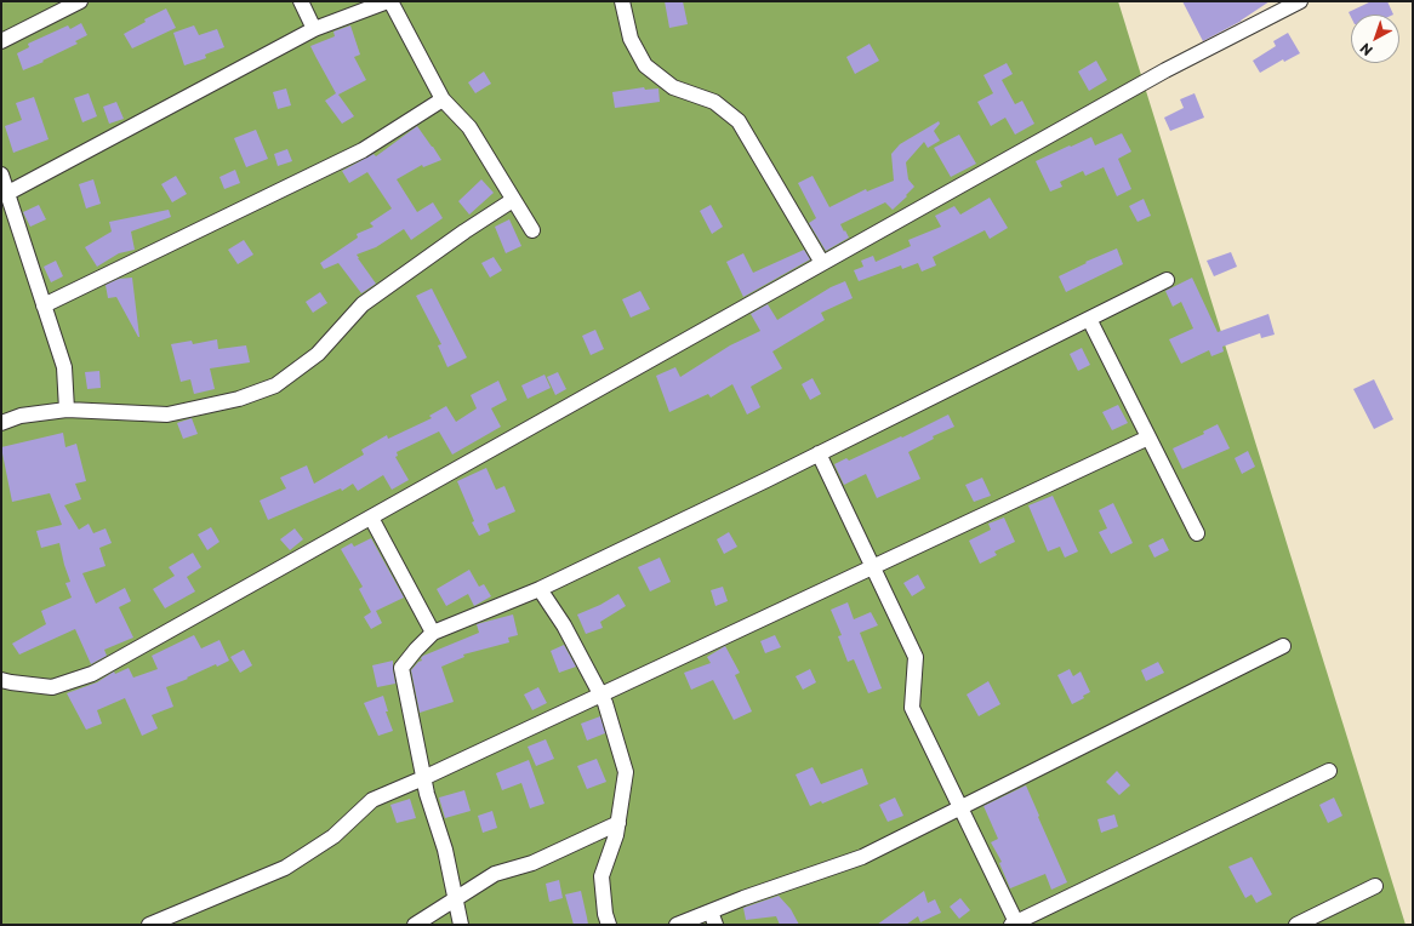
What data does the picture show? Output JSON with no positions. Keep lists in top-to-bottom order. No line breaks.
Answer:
{"north":"bottom left"}
